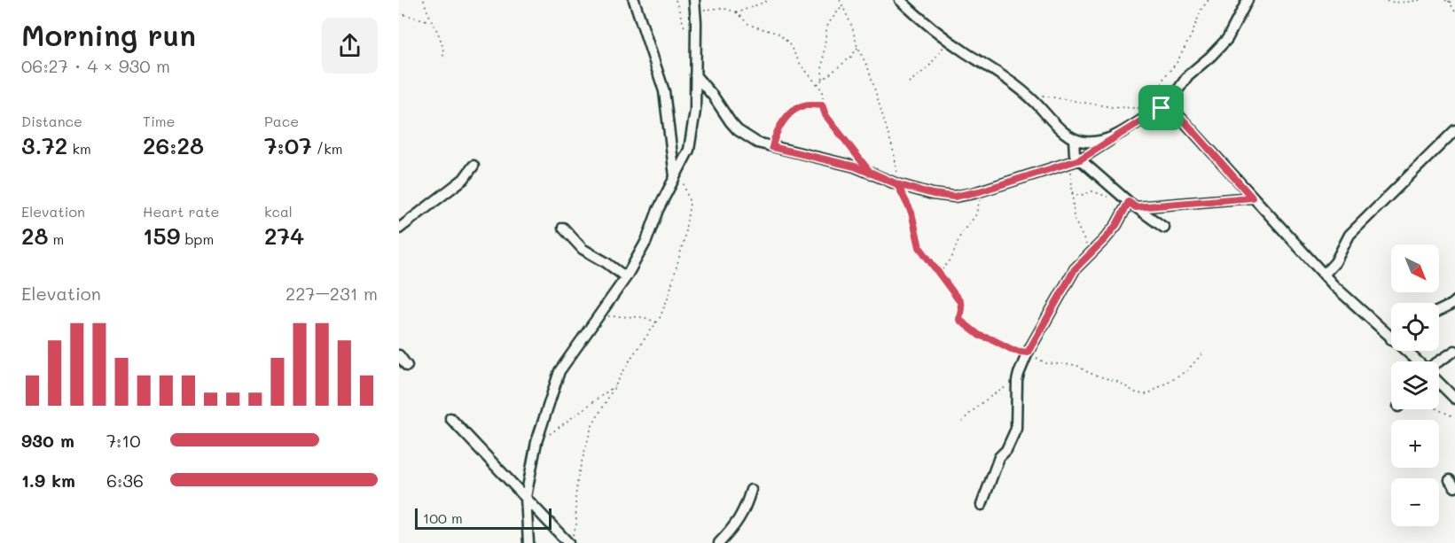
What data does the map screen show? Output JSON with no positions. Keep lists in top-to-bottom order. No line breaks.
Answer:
{"scale_bar":"100 m","north":"bottom right","page":{"heading":["Morning run","06:27 · 4 × 930 m"],"stats":[["Distance","3.72 km"],["Time","26:28"],["Pace","7:07 /km"],["Elevation","28 m"],["Heart rate","159 bpm"],["kcal","274"]],"map_buttons":["+","−"],"chart":["Elevation","227–231 m"],"list":[{"name":"930 m","note":"7:10"},{"name":"1.9 km","note":"6:36"}],"scale":"100 m"}}
